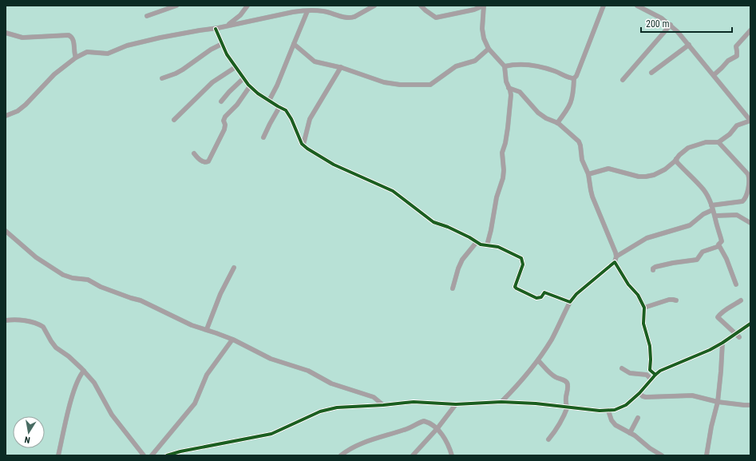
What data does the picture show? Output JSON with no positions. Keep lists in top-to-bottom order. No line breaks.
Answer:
{"scale_bar":"200 m","north":"bottom"}
